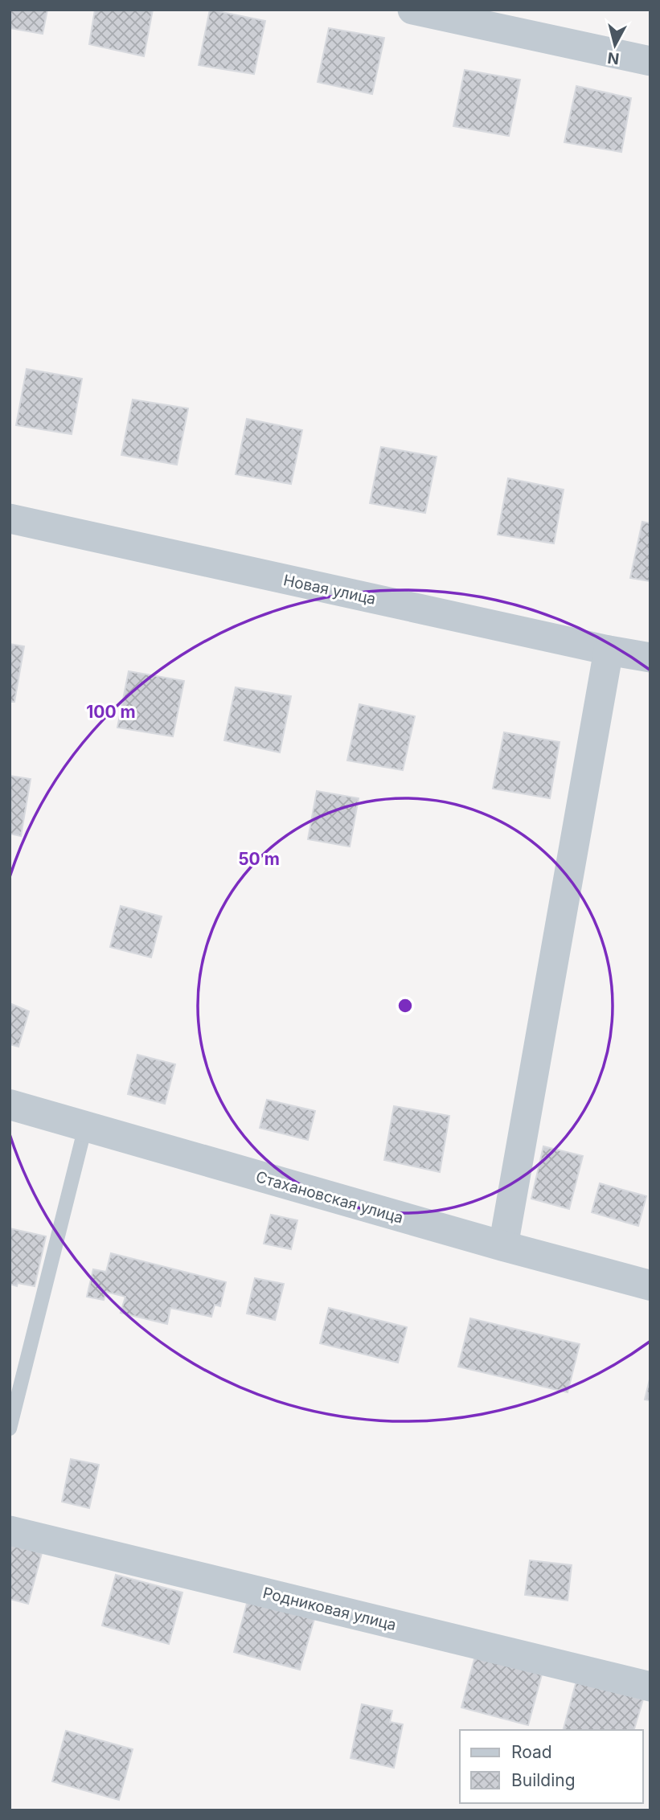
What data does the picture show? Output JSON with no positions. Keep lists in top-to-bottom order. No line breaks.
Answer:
{"streets":{"street":["Новая улица","Стахановская улица","Родниковая улица"]},"legend":["Road","Building"],"north":"bottom","rings":["100 m","50 m"]}
